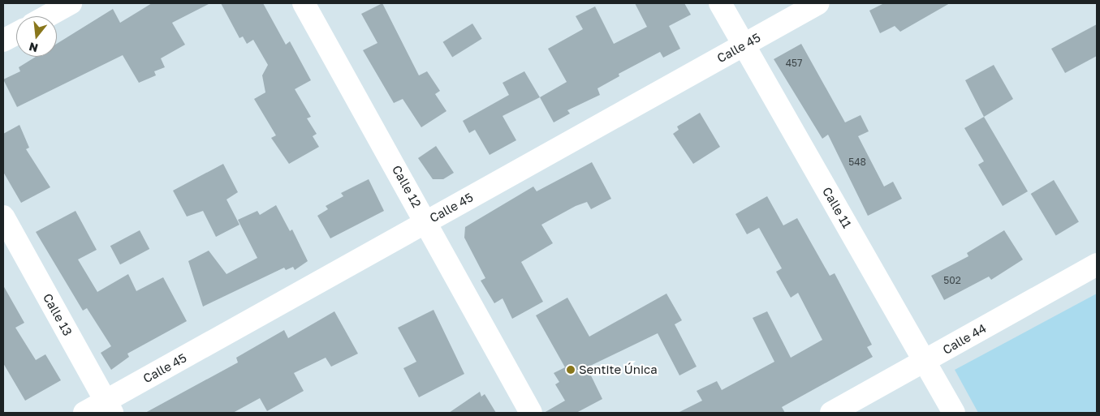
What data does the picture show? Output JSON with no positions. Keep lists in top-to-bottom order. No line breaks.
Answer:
{"streets":{"street":["Calle 45","Calle 12","Calle 11","Calle 13","Calle 44"]},"crossings":[["Calle 45","Calle 12"],["Calle 45","Calle 11"],["Calle 45","Calle 13"],["Calle 11","Calle 44"]],"places":["Sentite Única"],"house_numbers":["457","548","502"],"north":"bottom"}
